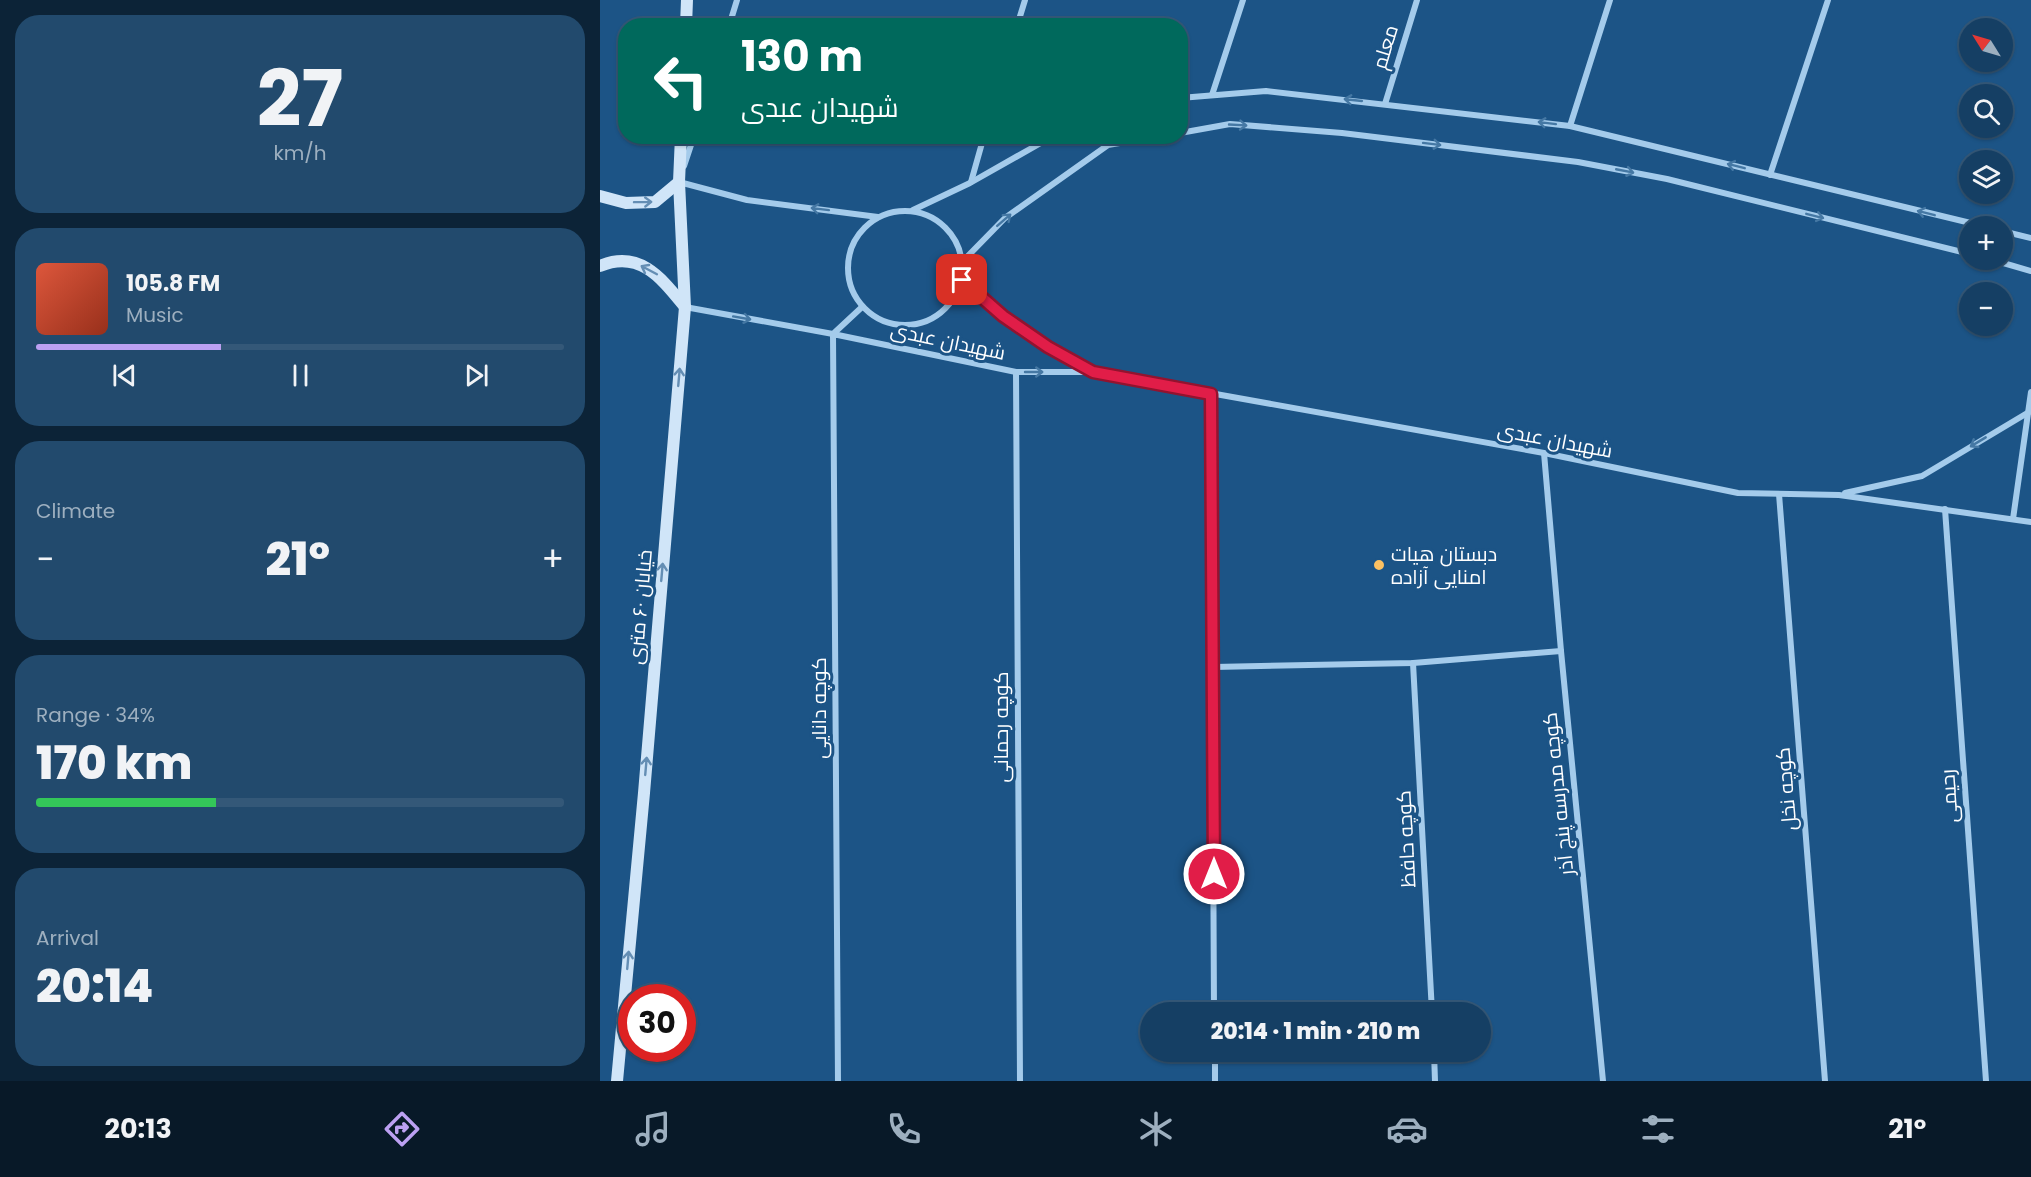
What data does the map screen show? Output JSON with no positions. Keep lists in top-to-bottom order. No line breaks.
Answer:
{"streets":{"main road":["خیابان ۶۰ متری"],"street":["معلم","شهیدان عبدی","کوچه دانایی","کوچه رحمانی","کوچه نخل","کوچه مدرسه پنج آذر","رحیمی","کوچه حافظ"]},"crossings":[["شهیدان عبدی","خیابان ۶۰ متری"],["شهیدان عبدی","کوچه دانایی"],["شهیدان عبدی","کوچه رحمانی"],["شهیدان عبدی","کوچه نخل"],["شهیدان عبدی","کوچه مدرسه پنج آذر"],["شهیدان عبدی","رحیمی"]],"one_way":["خیابان ۶۰ متری"],"places":["دبستان هیات امنایی آزاده"],"north":"top left","page":{"tile":[["27","km/h"],"Climate",["Range · 34%","170 km"],["Arrival","20:14"]],"map_buttons":["+","−"],"turn":["130 m","شهیدان عبدی"],"song":["105.8 FM","Music"],"heat":["−","21°","+"],"limit":"30","trip":"20:14 · 1 min · 210 m","tabs":["20:13","21°"]}}
